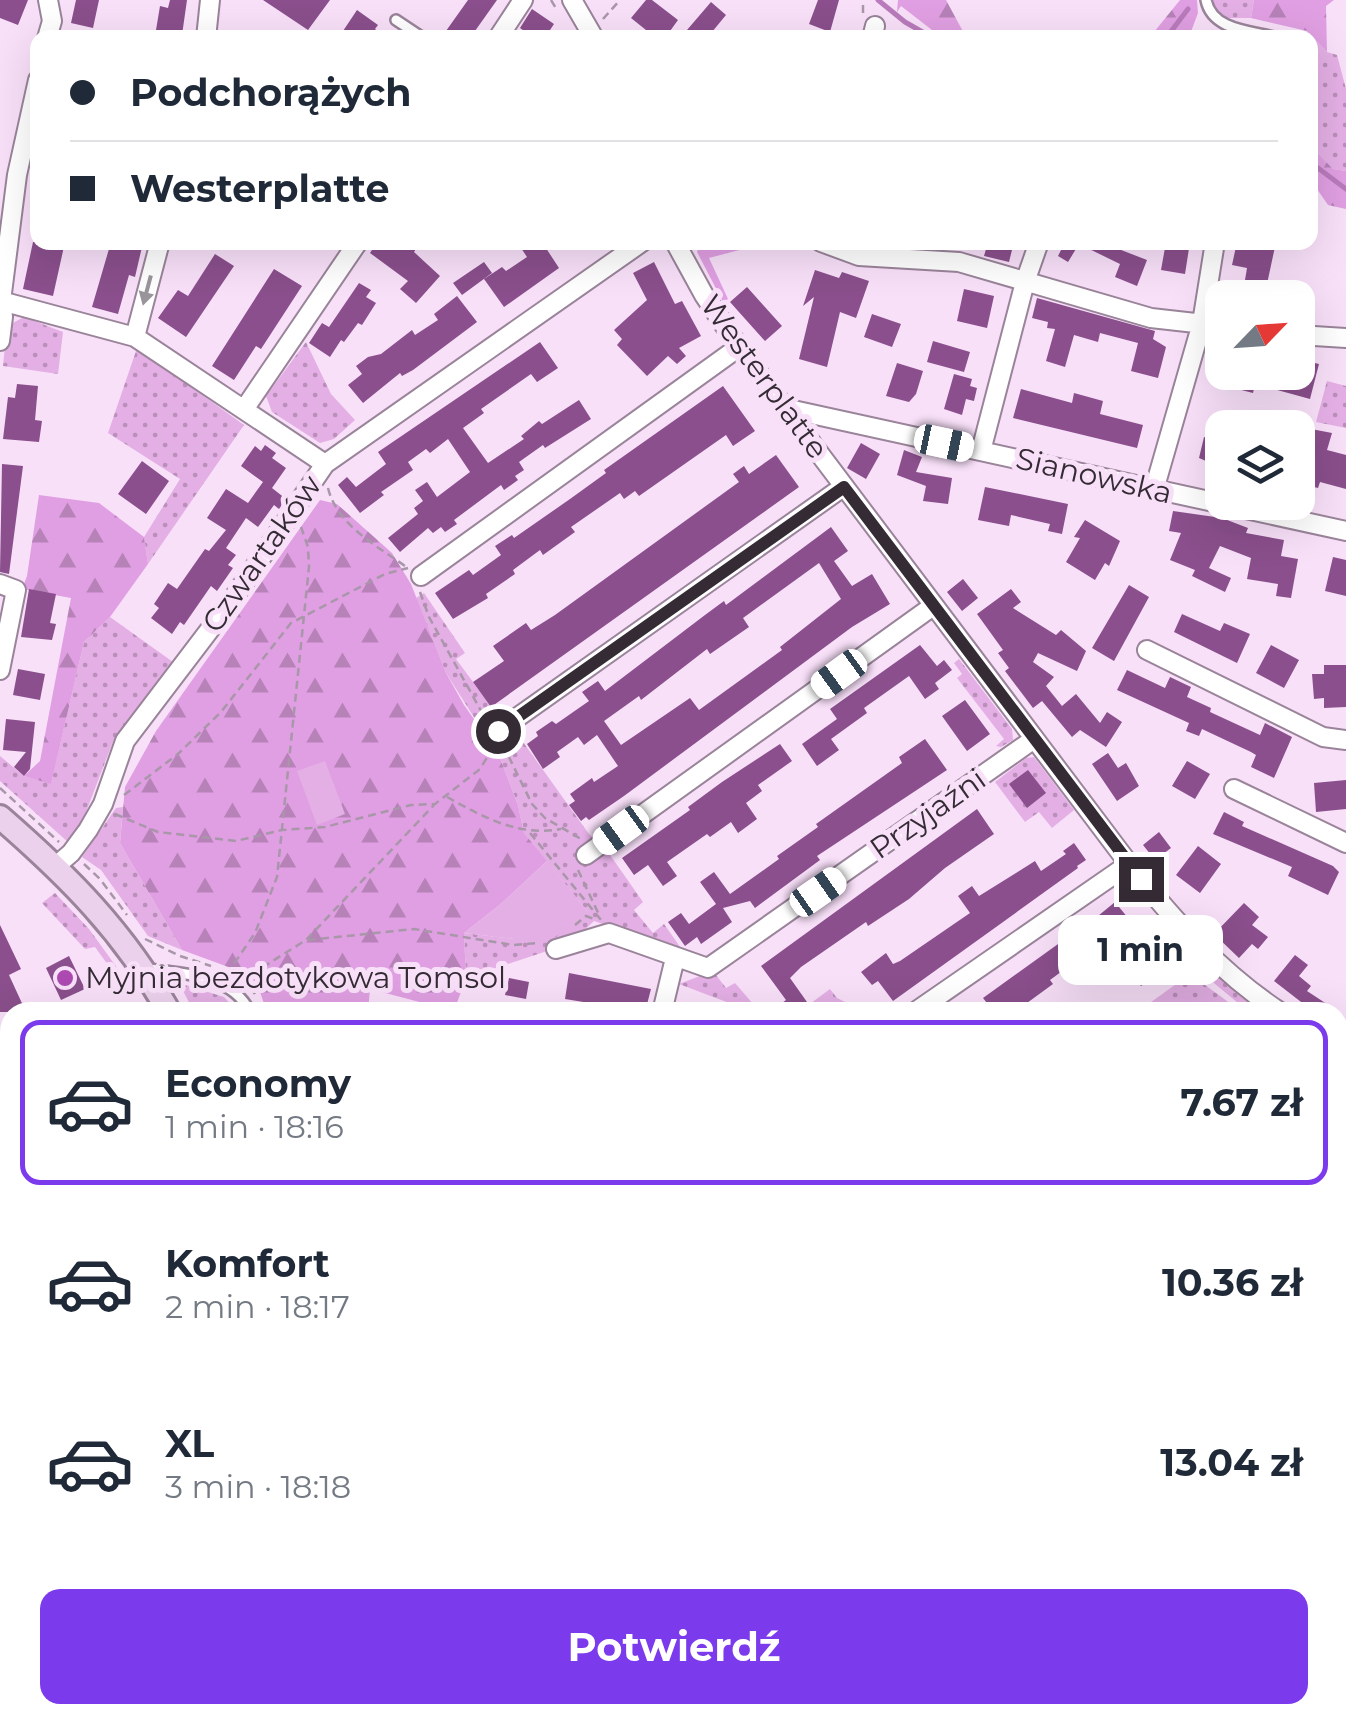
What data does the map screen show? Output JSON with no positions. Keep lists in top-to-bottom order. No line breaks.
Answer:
{"streets":{"street":["Westerplatte","Sianowska","Czwartaków","Przyjaźni"]},"crossings":[["Westerplatte","Sianowska"],["Westerplatte","Przyjaźni"]],"places":["Myjnia bezdotykowa Tomsol"],"north":"top right","page":{"banner":["Podchorążych","Westerplatte"],"bubble":"1 min","list":[{"name":"Economy","note":"1 min · 18:16","value":"7.67 zł"},{"name":"Komfort","note":"2 min · 18:17","value":"10.36 zł"},{"name":"XL","note":"3 min · 18:18","value":"13.04 zł"}],"buttons":"Potwierdź"}}
